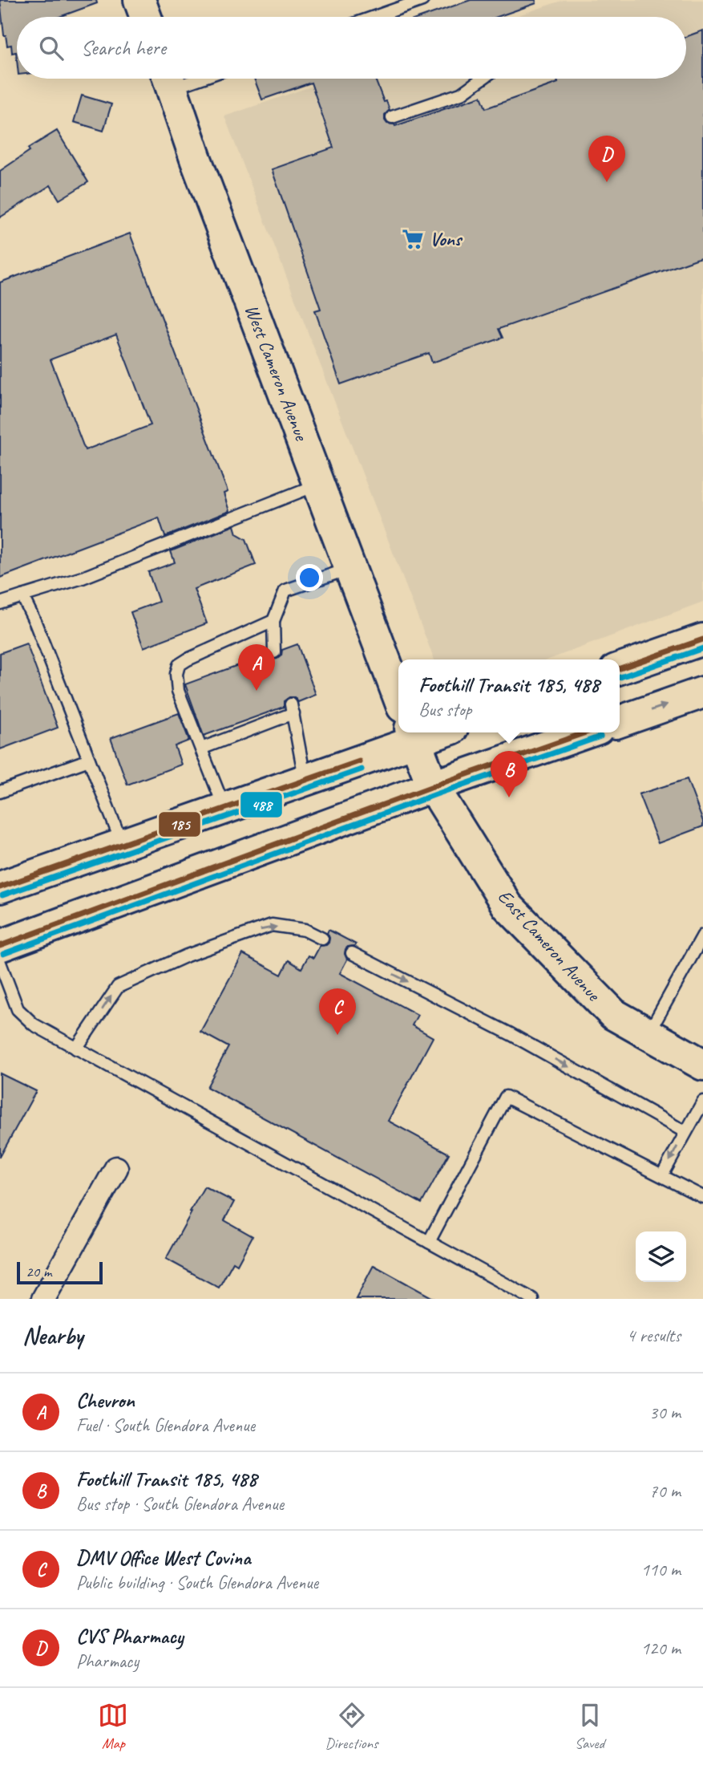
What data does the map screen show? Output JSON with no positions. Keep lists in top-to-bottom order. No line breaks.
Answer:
{"streets":{"main road":["West Cameron Avenue","East Cameron Avenue"]},"places":{"supermarket":["Vons"]},"lines":["transit line 185","transit line 488"],"scale_bar":"20 m","page":{"search":"Search here","pins":["D","A","B","C"],"popup":["Foothill Transit 185, 488","Bus stop"],"scale":"20 m","heading":["Nearby","4 results"],"list":[{"mark":"A","name":"Chevron","note":"Fuel · South Glendora Avenue","value":"30 m"},{"mark":"B","name":"Foothill Transit 185, 488","note":"Bus stop · South Glendora Avenue","value":"70 m"},{"mark":"C","name":"DMV Office West Covina","note":"Public building · South Glendora Avenue","value":"110 m"},{"mark":"D","name":"CVS Pharmacy","note":"Pharmacy","value":"120 m"}],"nav":["Map","Directions","Saved"]}}
